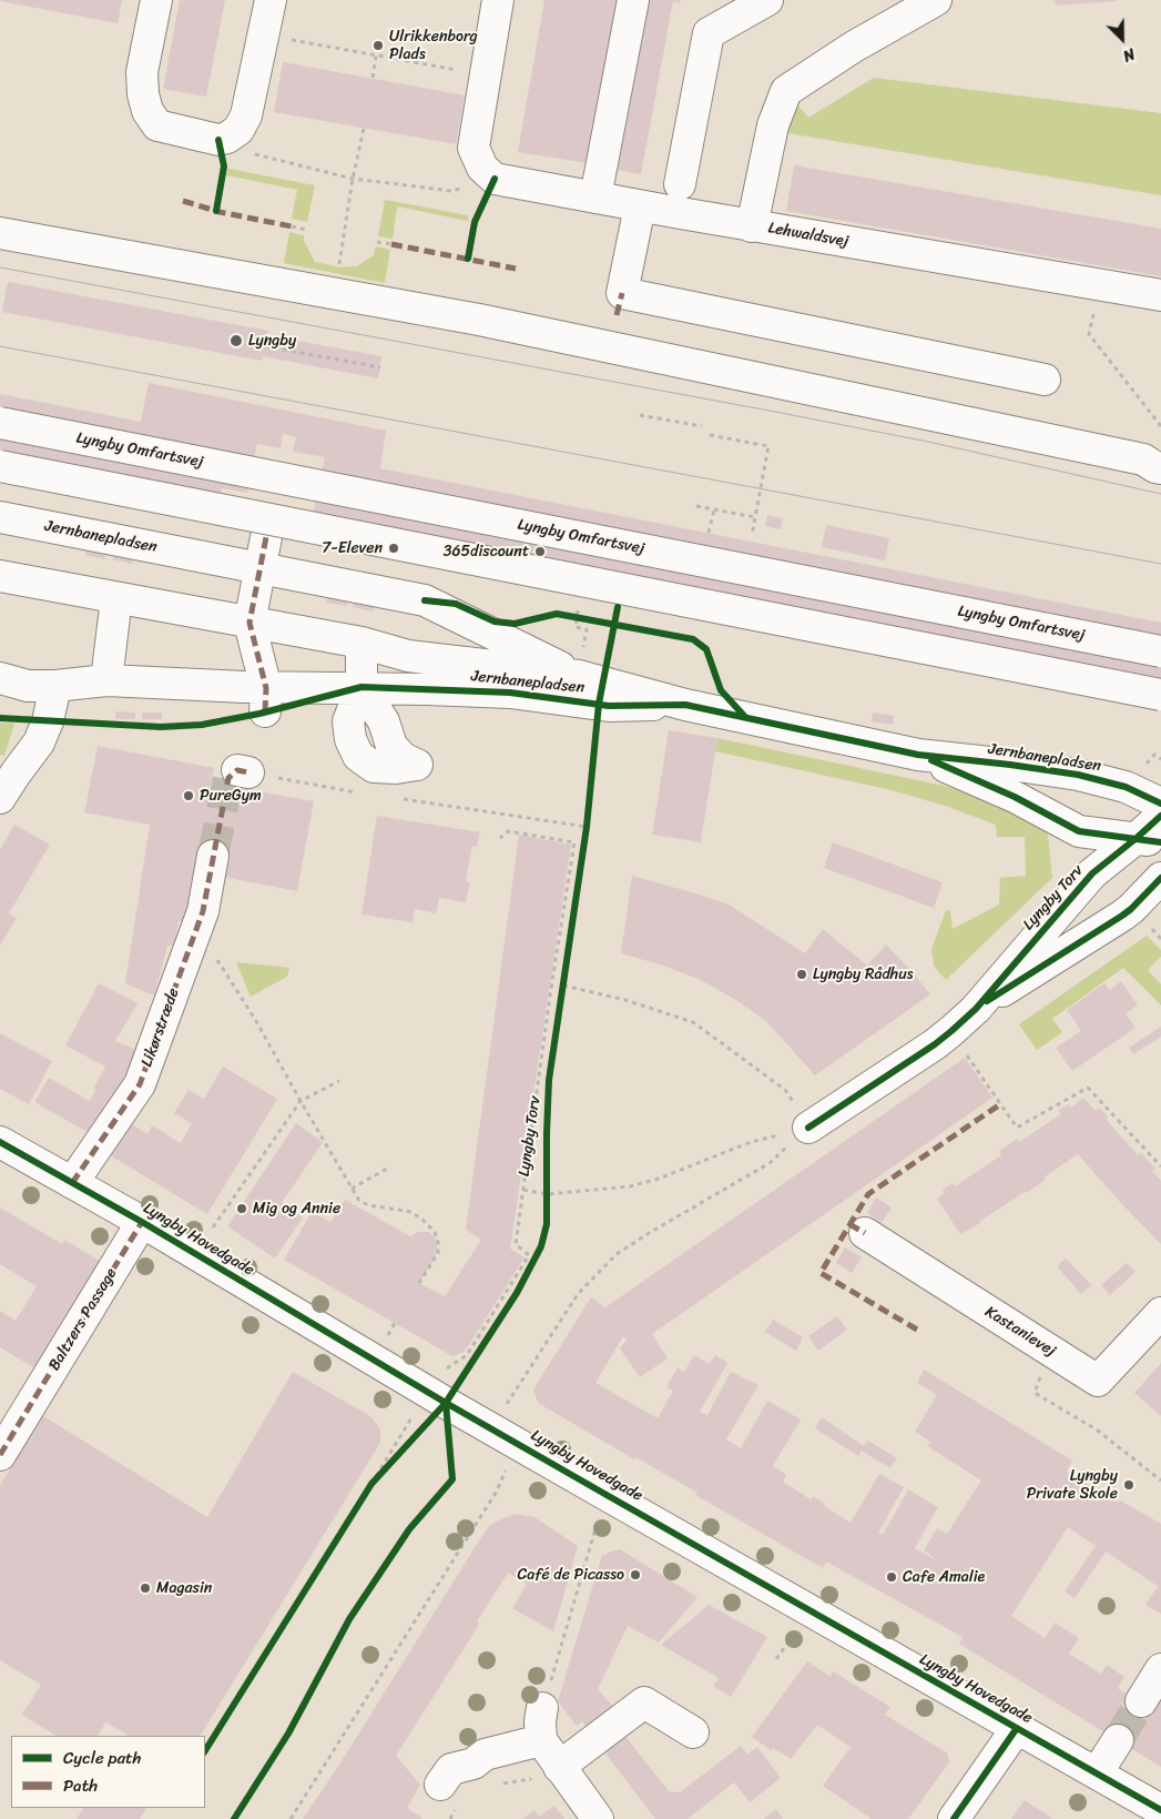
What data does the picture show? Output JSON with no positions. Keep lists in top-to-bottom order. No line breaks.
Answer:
{"streets":{"main road":["Lehwaldsvej","Lyngby Omfartsvej","Jernbanepladsen","Lyngby Torv","Likørstræde","Lyngby Hovedgade","Baltzers Passage","Kastanievej"]},"crossings":[["Jernbanepladsen","Lyngby Torv"],["Lyngby Torv","Lyngby Hovedgade"],["Likørstræde","Lyngby Hovedgade"],["Lyngby Hovedgade","Baltzers Passage"]],"places":["Ulrikkenborg Plads","Lyngby","7-Eleven","365discount","PureGym","Lyngby Rådhus","Mig og Annie","Lyngby Private Skole","Café de Picasso","Cafe Amalie","Magasin"],"legend":["Cycle path","Path"],"north":"bottom right"}
